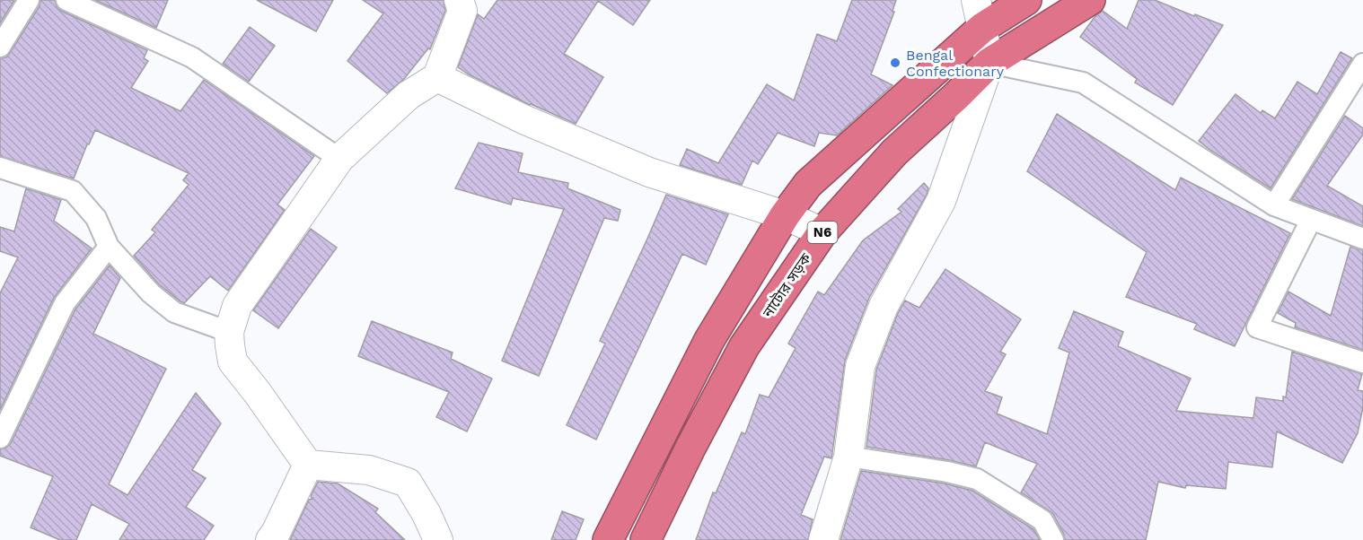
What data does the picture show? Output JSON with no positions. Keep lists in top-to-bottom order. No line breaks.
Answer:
{"streets":{"highway":["N6","নাটোর সড়ক"]},"places":["Bengal Confectionary"]}
